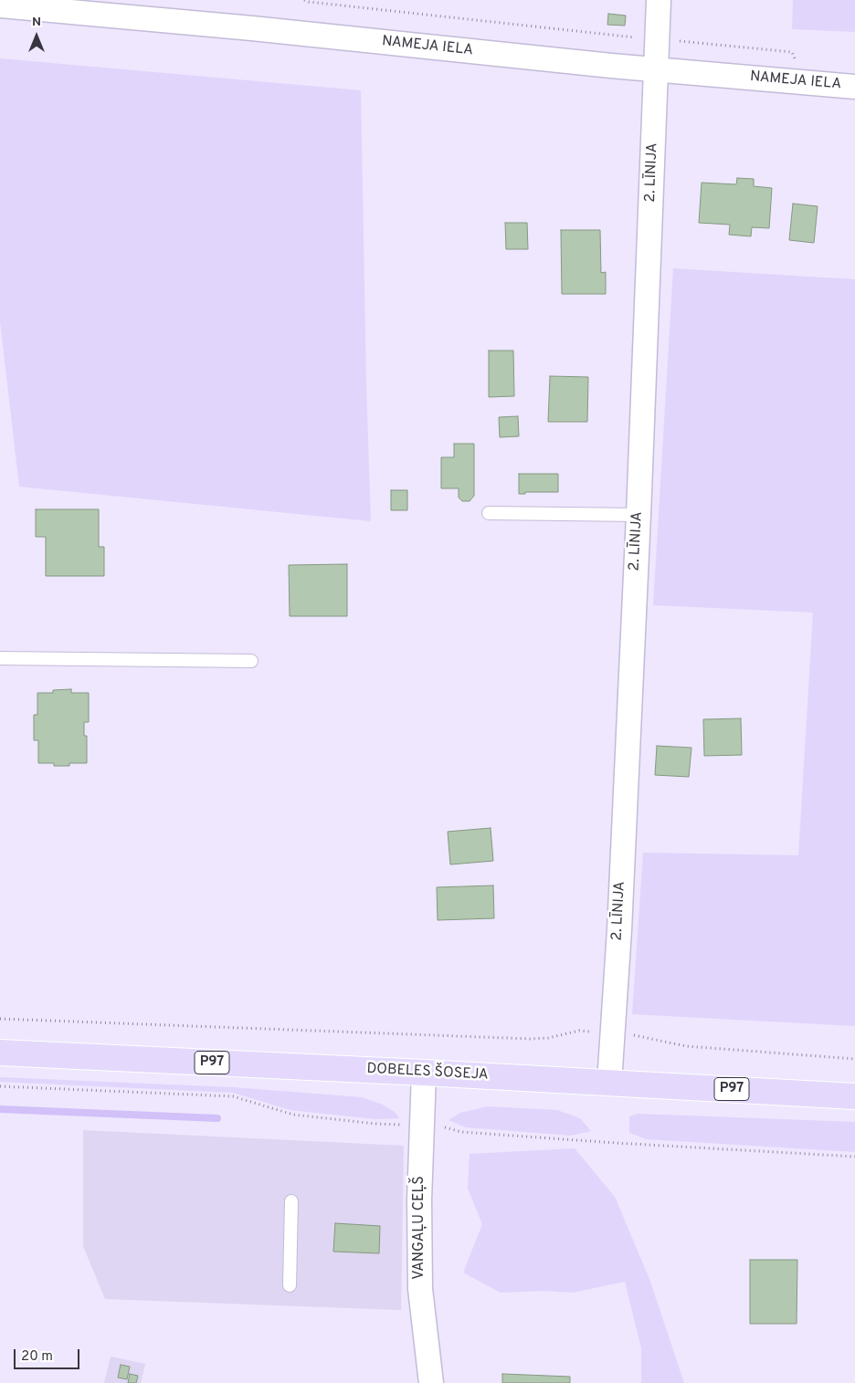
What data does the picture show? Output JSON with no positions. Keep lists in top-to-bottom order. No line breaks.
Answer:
{"streets":{"main road":["P97","DOBELES ŠOSEJA"],"street":["NAMEJA IELA","2. LĪNIJA","VANGAĻU CEĻŠ"]},"crossings":[["NAMEJA IELA","2. LĪNIJA"],["2. LĪNIJA","DOBELES ŠOSEJA"],["DOBELES ŠOSEJA","VANGAĻU CEĻŠ"]],"scale_bar":"20 m","north":"top"}
